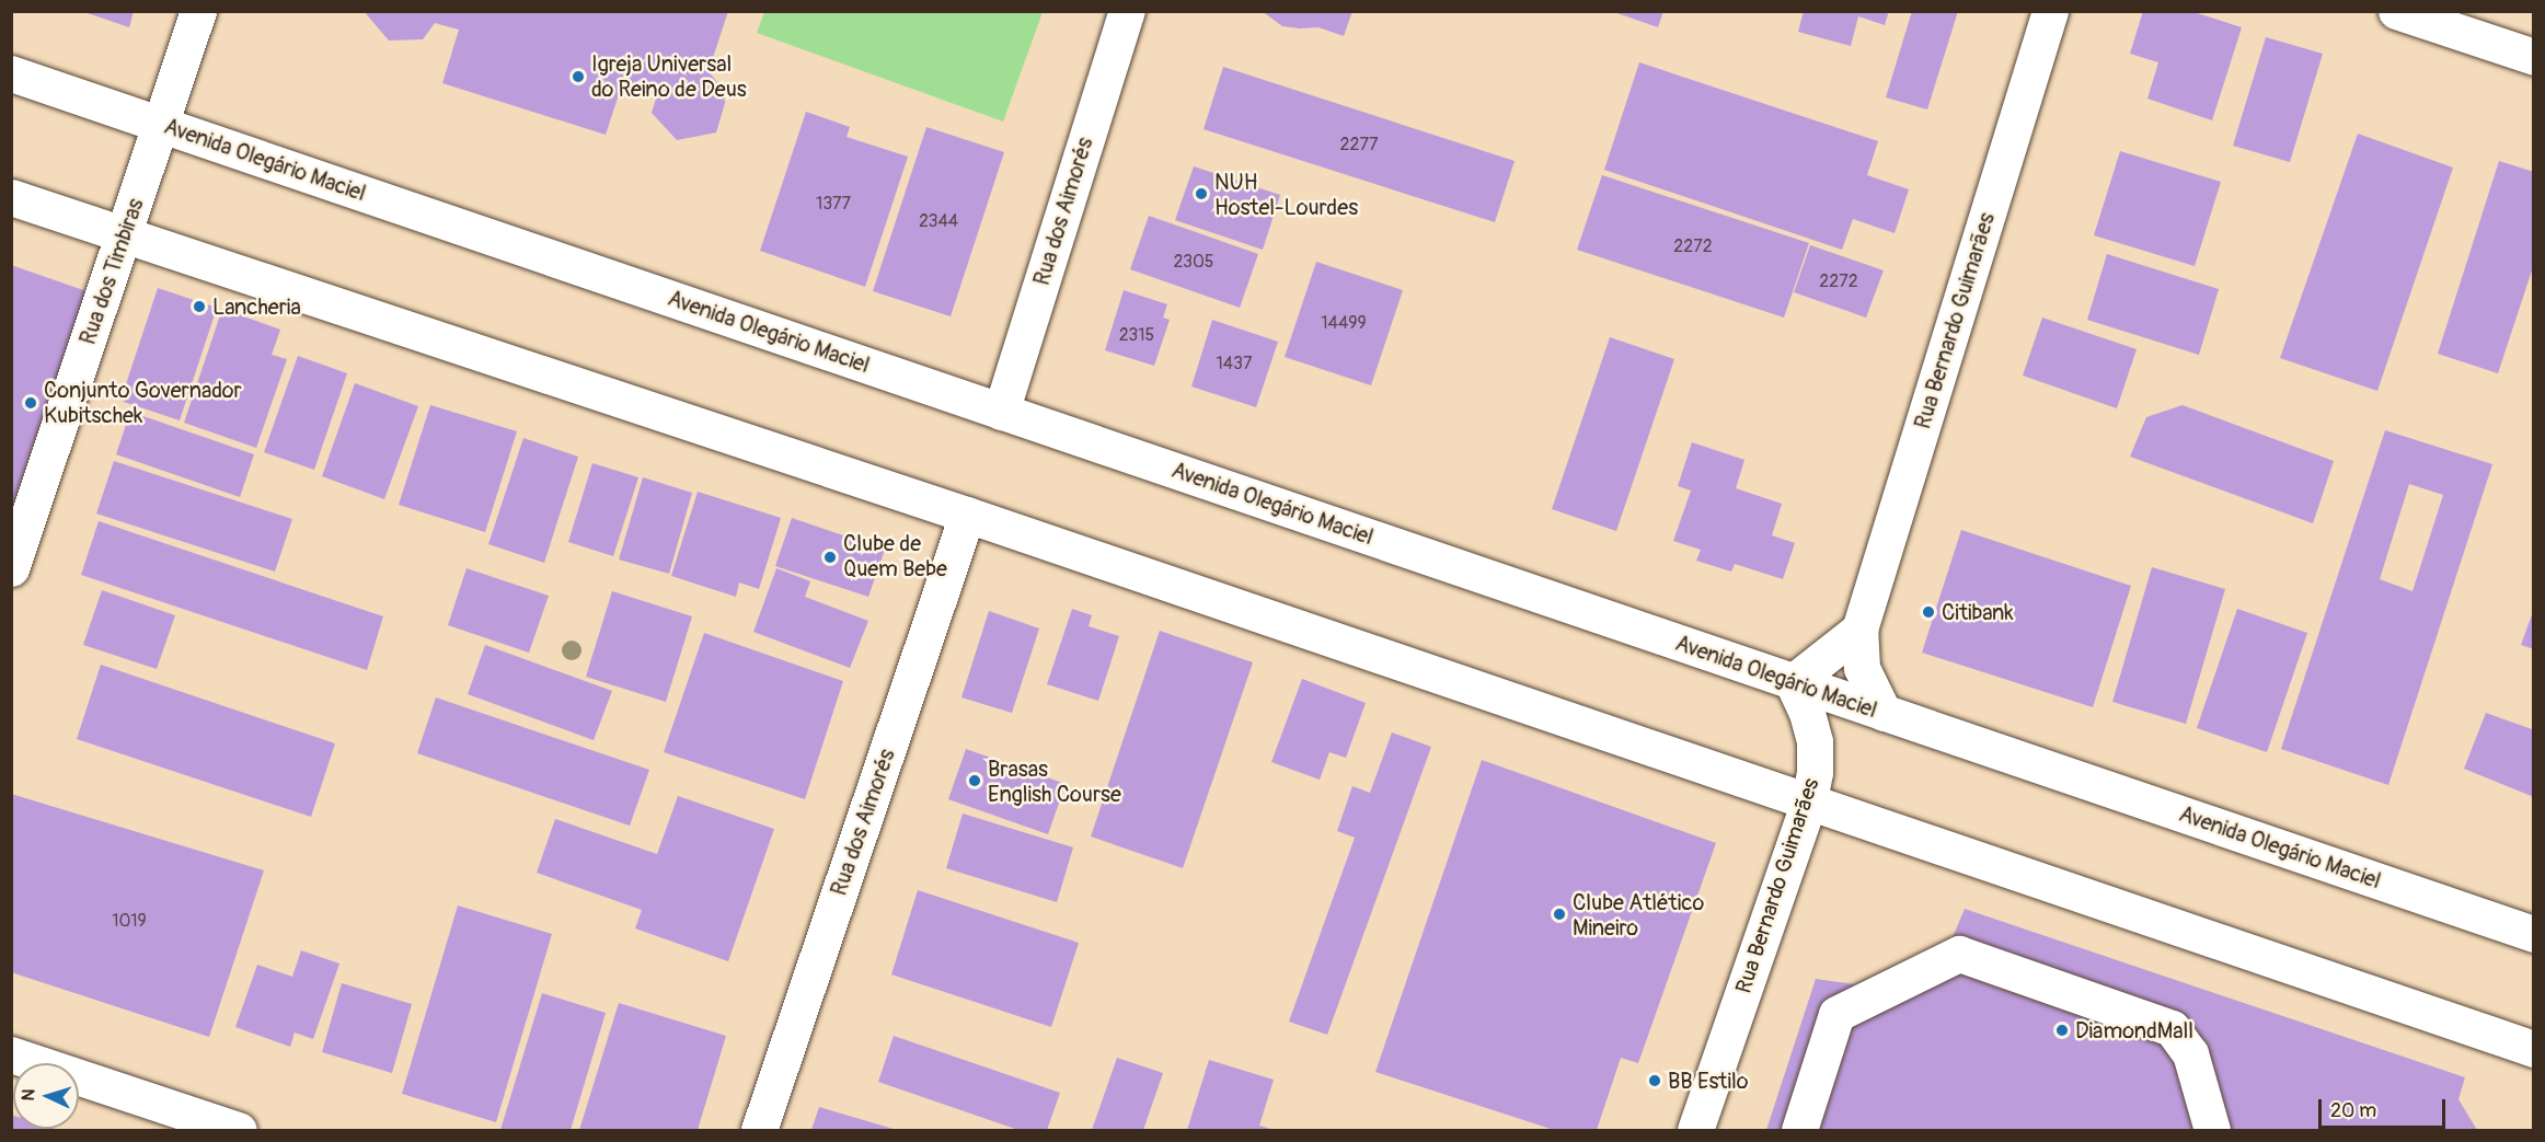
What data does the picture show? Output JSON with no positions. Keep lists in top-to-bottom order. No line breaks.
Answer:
{"streets":{"main road":["Avenida Olegário Maciel","Rua dos Aimorés","Rua dos Timbiras","Rua Bernardo Guimarães"]},"crossings":[["Avenida Olegário Maciel","Rua dos Aimorés"],["Avenida Olegário Maciel","Rua dos Timbiras"],["Avenida Olegário Maciel","Rua Bernardo Guimarães"]],"places":["Igreja Universal do Reino de Deus","NUH Hostel-Lourdes","Lancheria","Conjunto Governador Kubitschek","Clube de Quem Bebe","Citibank","Brasas English Course","Clube Atlético Mineiro","DiamondMall","BB Estilo"],"house_numbers":["2277","1377","2344","2272","2305","2272","14499","2315","1437","1019"],"scale_bar":"20 m","north":"left"}
